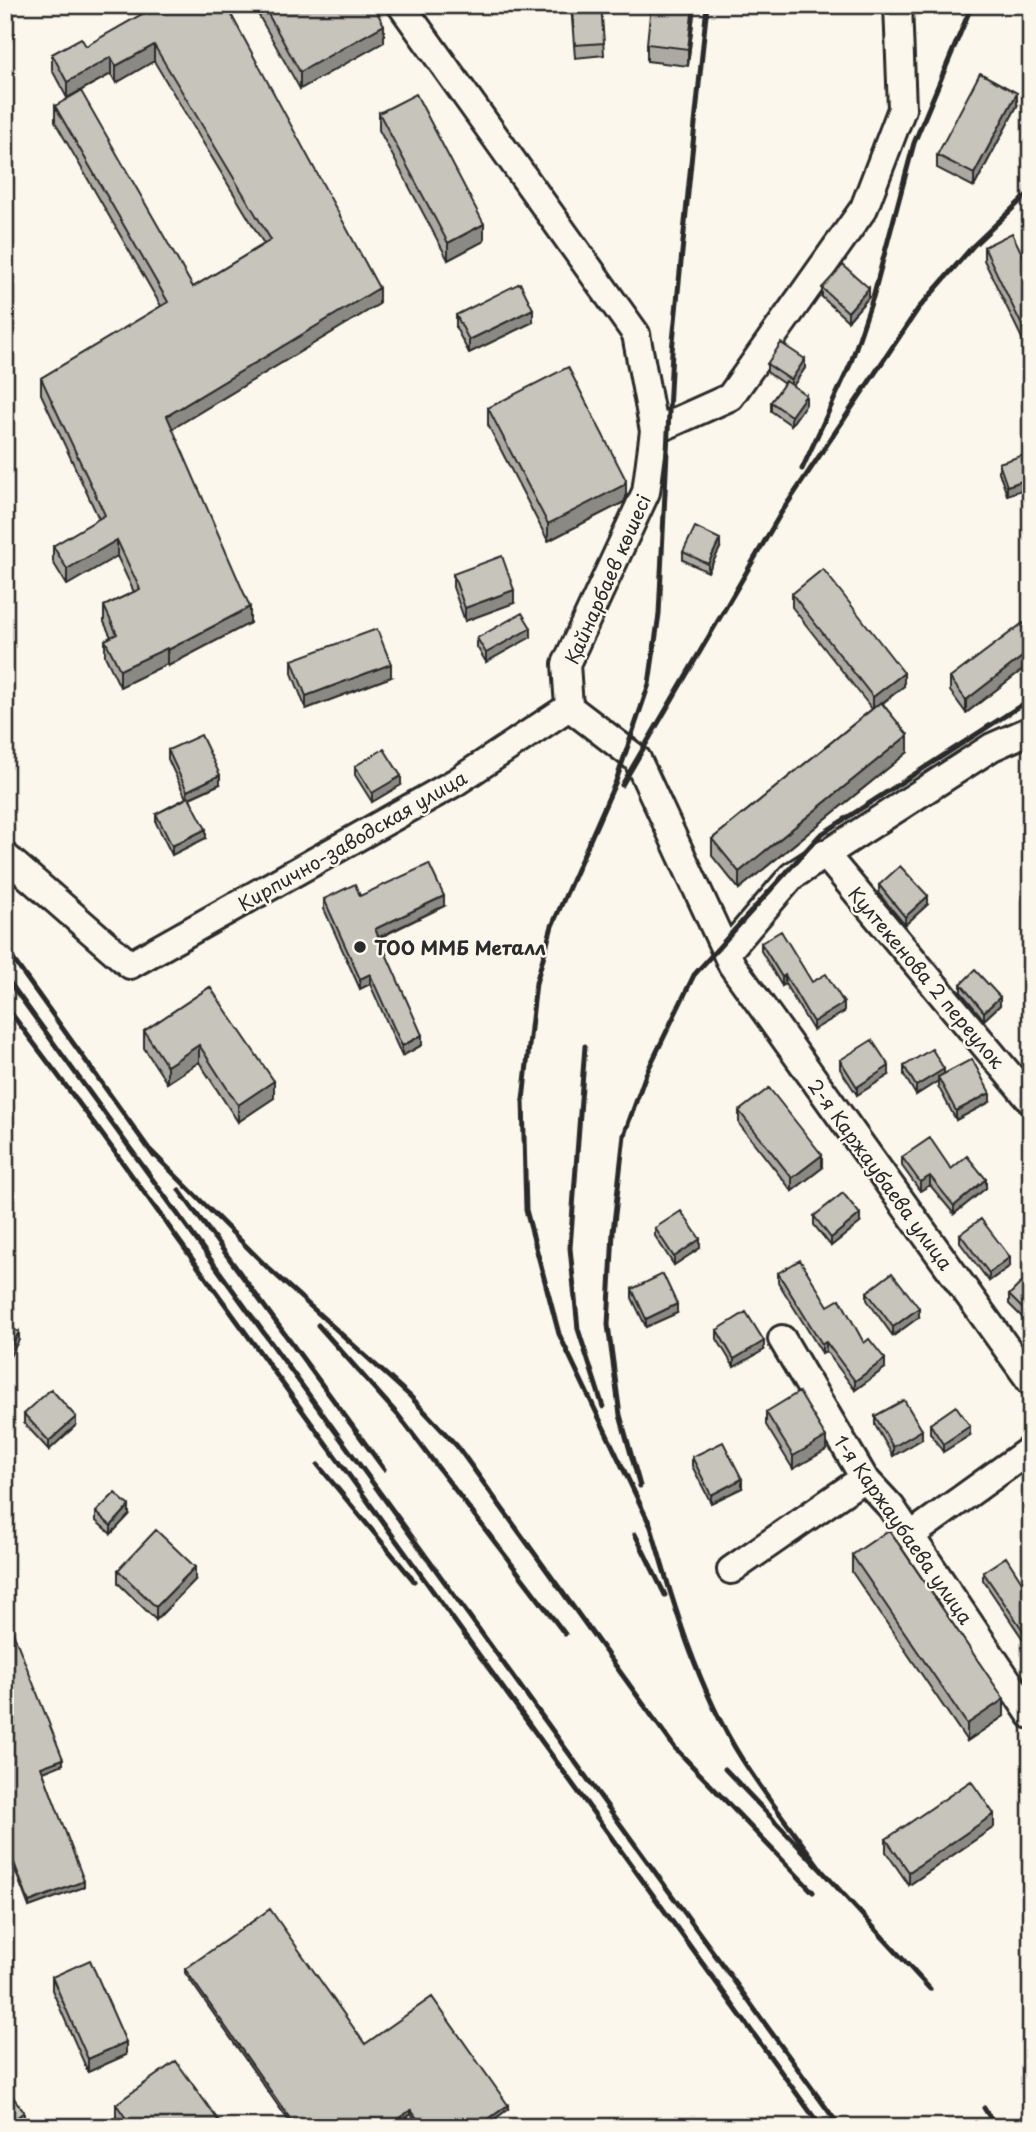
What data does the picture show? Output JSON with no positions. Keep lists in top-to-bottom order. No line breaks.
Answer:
{"streets":{"street":["Қайнарбаев көшесі","Кирпично-заводская улица","Култекенова 2 переулок","2-я Каржаубаева улица","1-я Каржаубаева улица"]},"crossings":[["Қайнарбаев көшесі","Кирпично-заводская улица"]],"places":["ТОО ММБ Металл"]}
